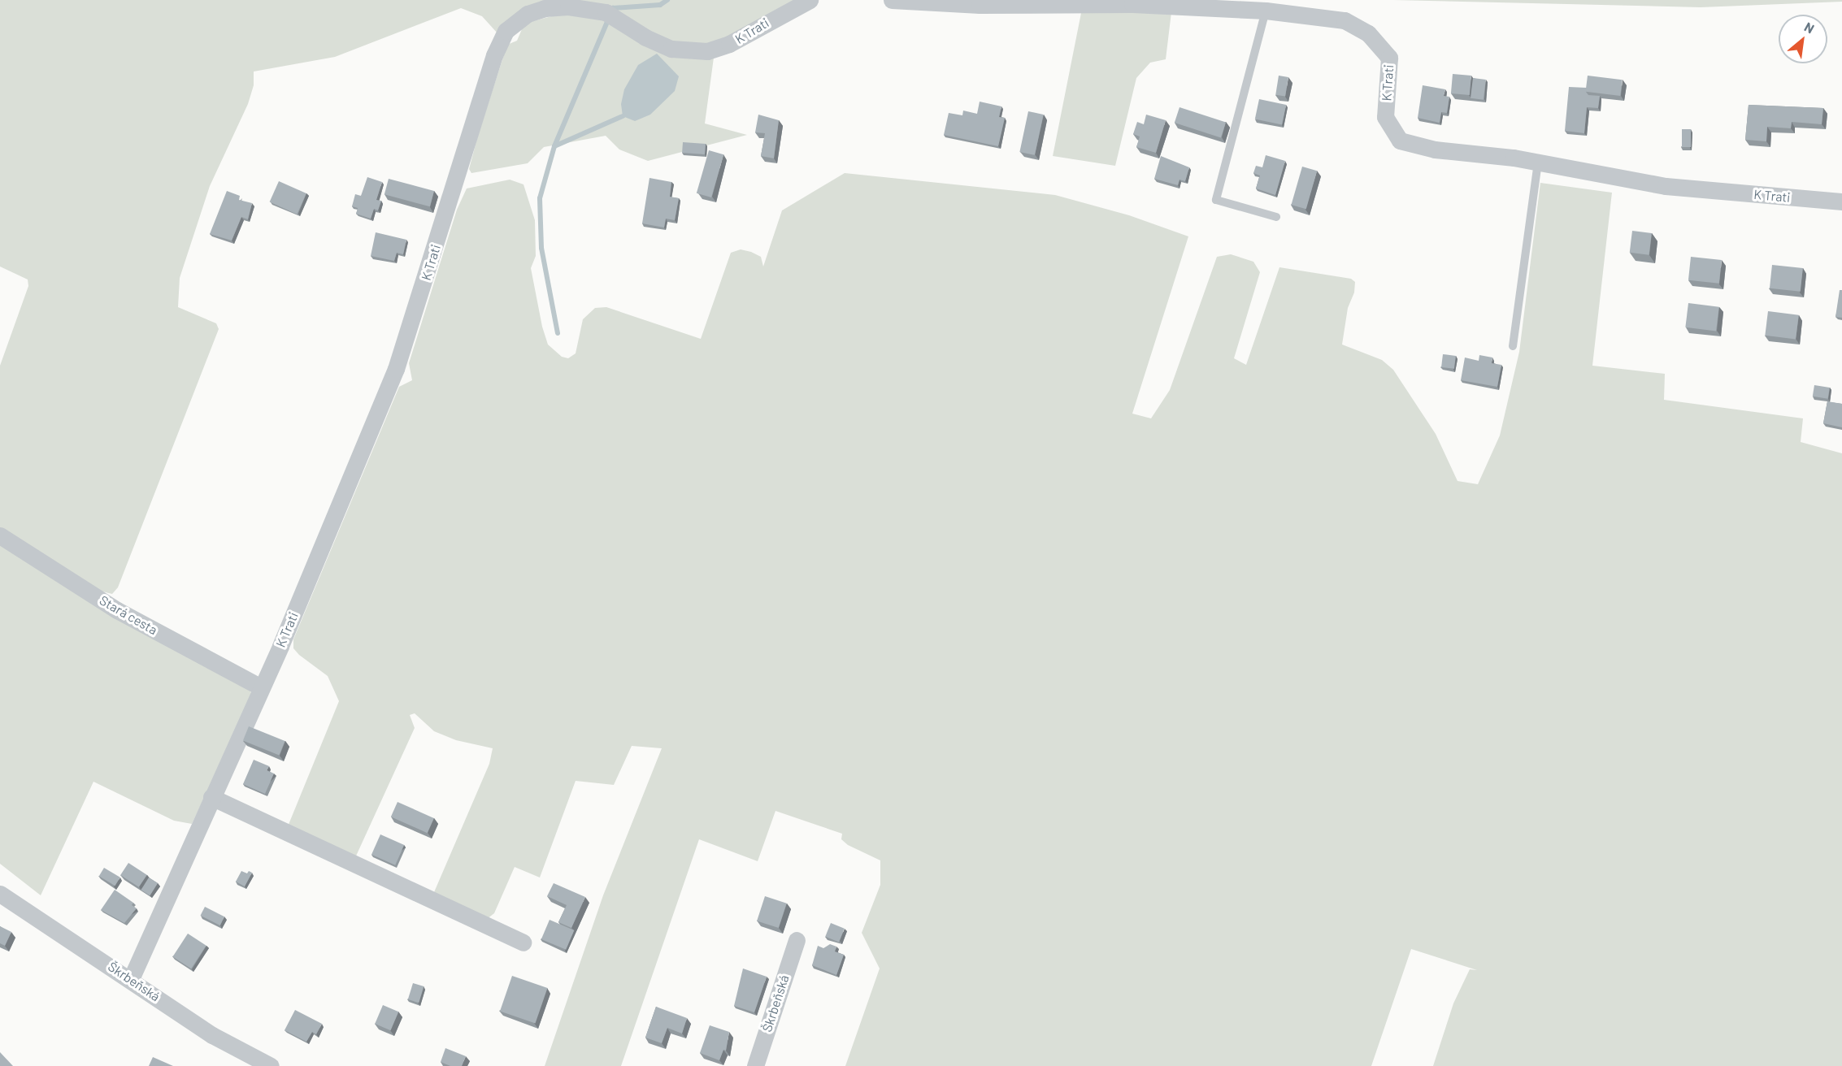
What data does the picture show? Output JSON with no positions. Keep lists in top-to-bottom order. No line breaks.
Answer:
{"streets":{"street":["K Trati","Stará cesta","Škrbeňská"]},"crossings":[["K Trati","Stará cesta"],["K Trati","Škrbeňská"]],"north":"top right"}
